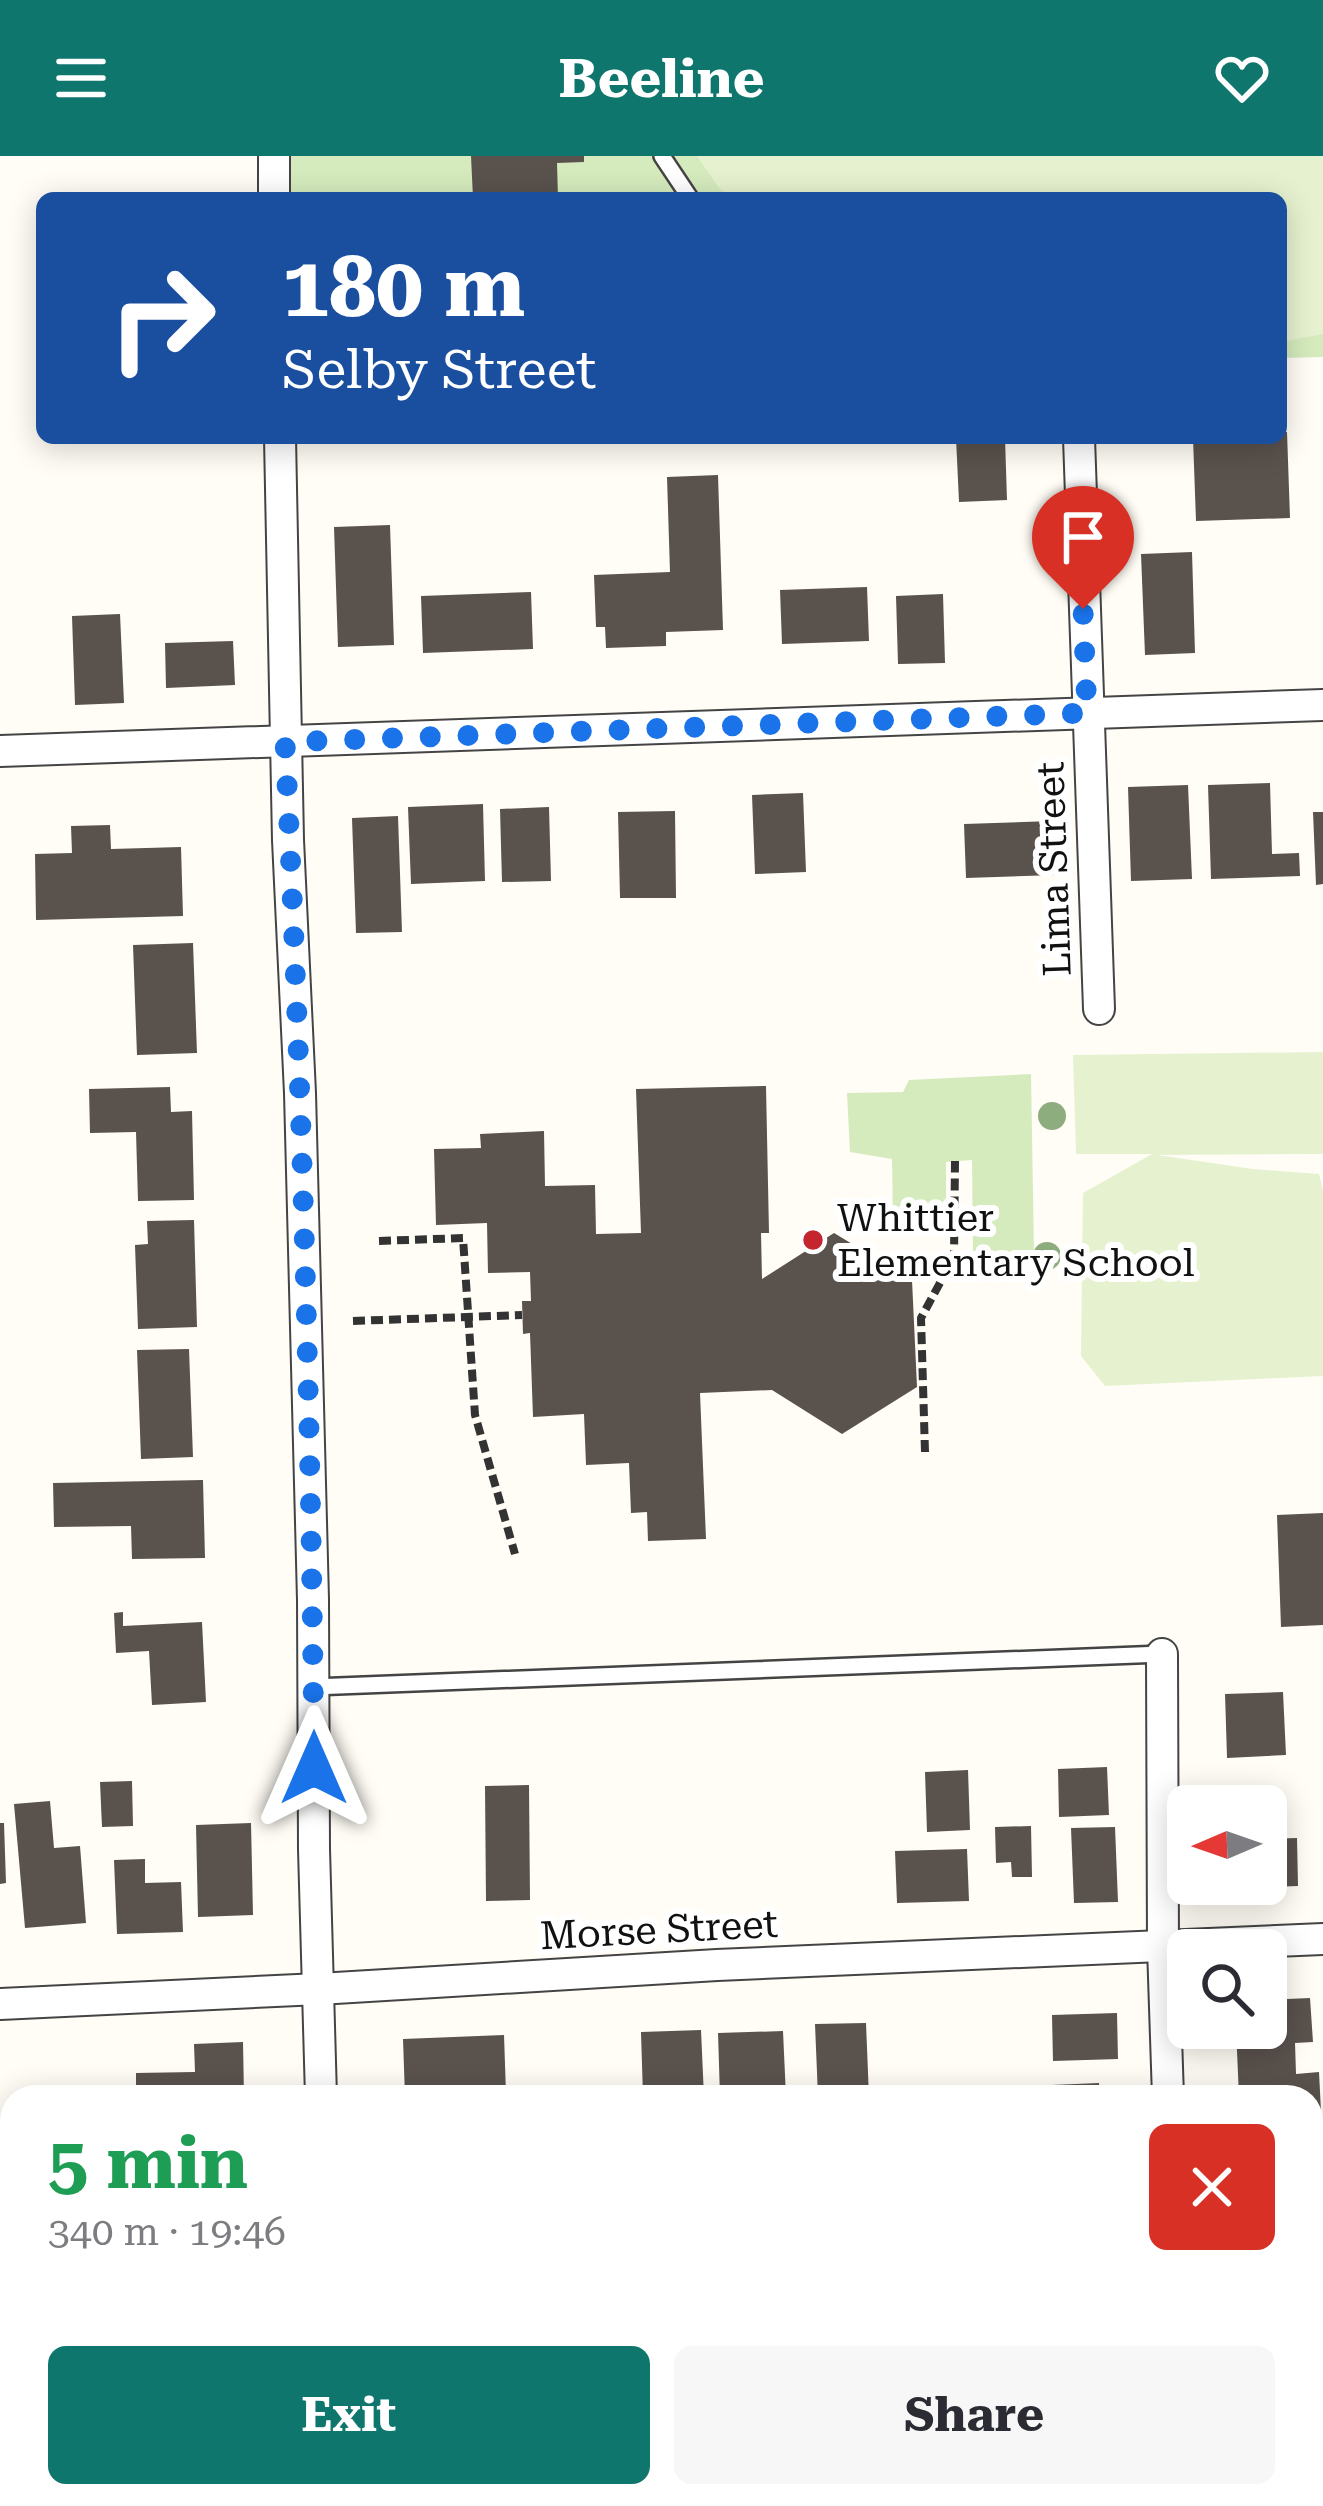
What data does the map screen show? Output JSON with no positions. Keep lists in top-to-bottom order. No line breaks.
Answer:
{"streets":{"street":["Lima Street","Morse Street"]},"places":["Whittier Elementary School"],"north":"left","page":{"header":"Beeline","turn":["180 m","Selby Street"],"heading":["5 min","340 m · 19:46"],"buttons":["Exit","Share"]}}
